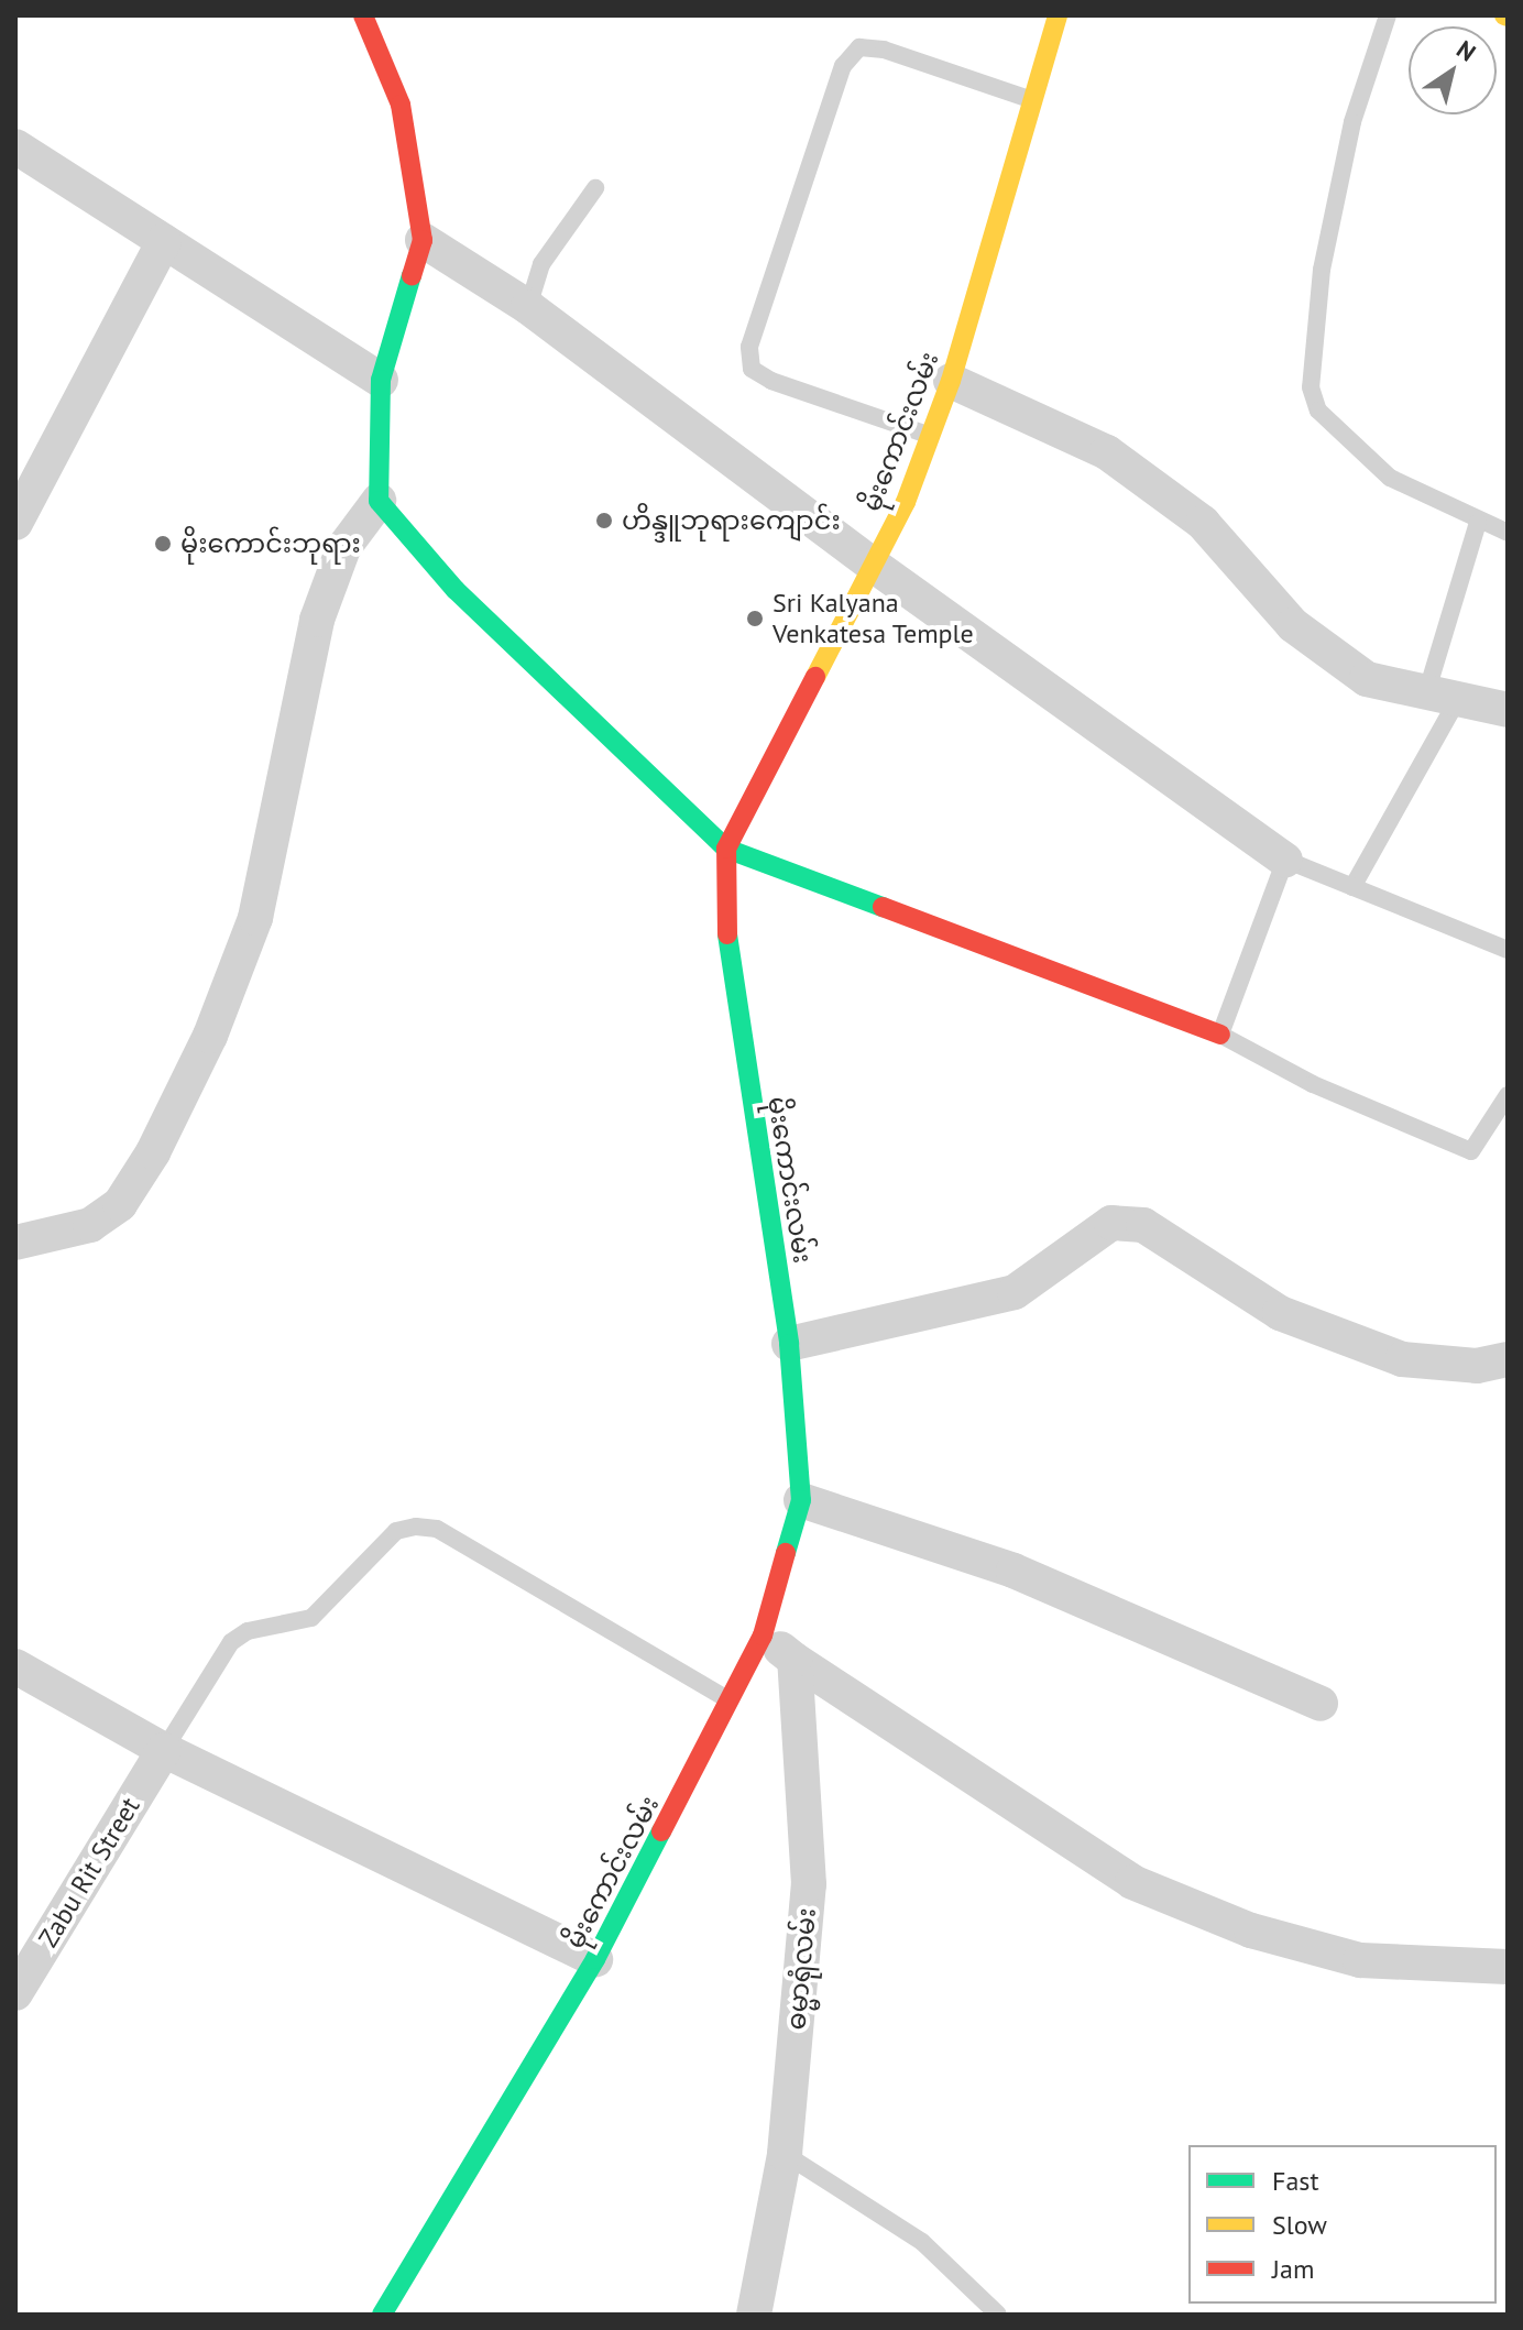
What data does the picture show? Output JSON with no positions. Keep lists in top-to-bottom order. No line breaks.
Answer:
{"streets":{"main road":["မိုးကောင်းလမ်း"],"street":["Zabu Rit Street","ဓမ္မာရုံလမ်း"]},"places":["ဟိန္ဒူဘုရားကျောင်း","မိုးကောင်းဘုရား","Sri Kalyana Venkatesa Temple"],"legend":["Fast","Slow","Jam"],"north":"top right"}
